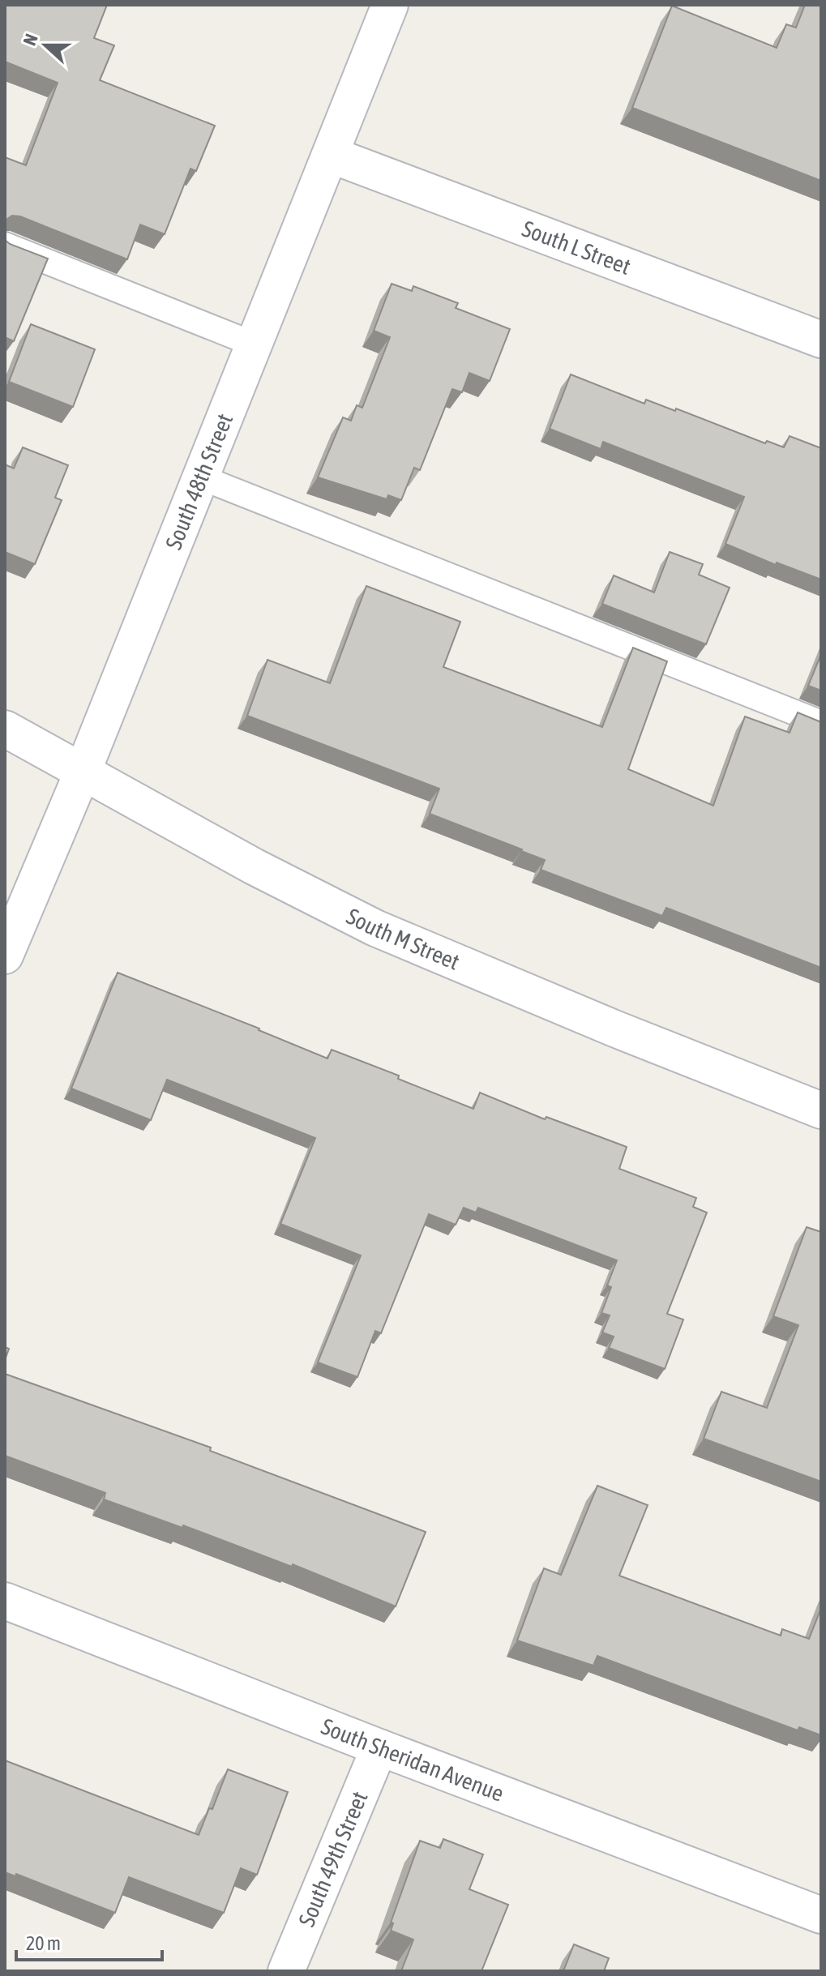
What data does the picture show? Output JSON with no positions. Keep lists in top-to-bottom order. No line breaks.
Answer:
{"streets":{"street":["South L Street","South 48th Street","South M Street","South Sheridan Avenue","South 49th Street"]},"crossings":[["South L Street","South 48th Street"],["South 48th Street","South M Street"],["South Sheridan Avenue","South 49th Street"]],"scale_bar":"20 m","north":"left"}
